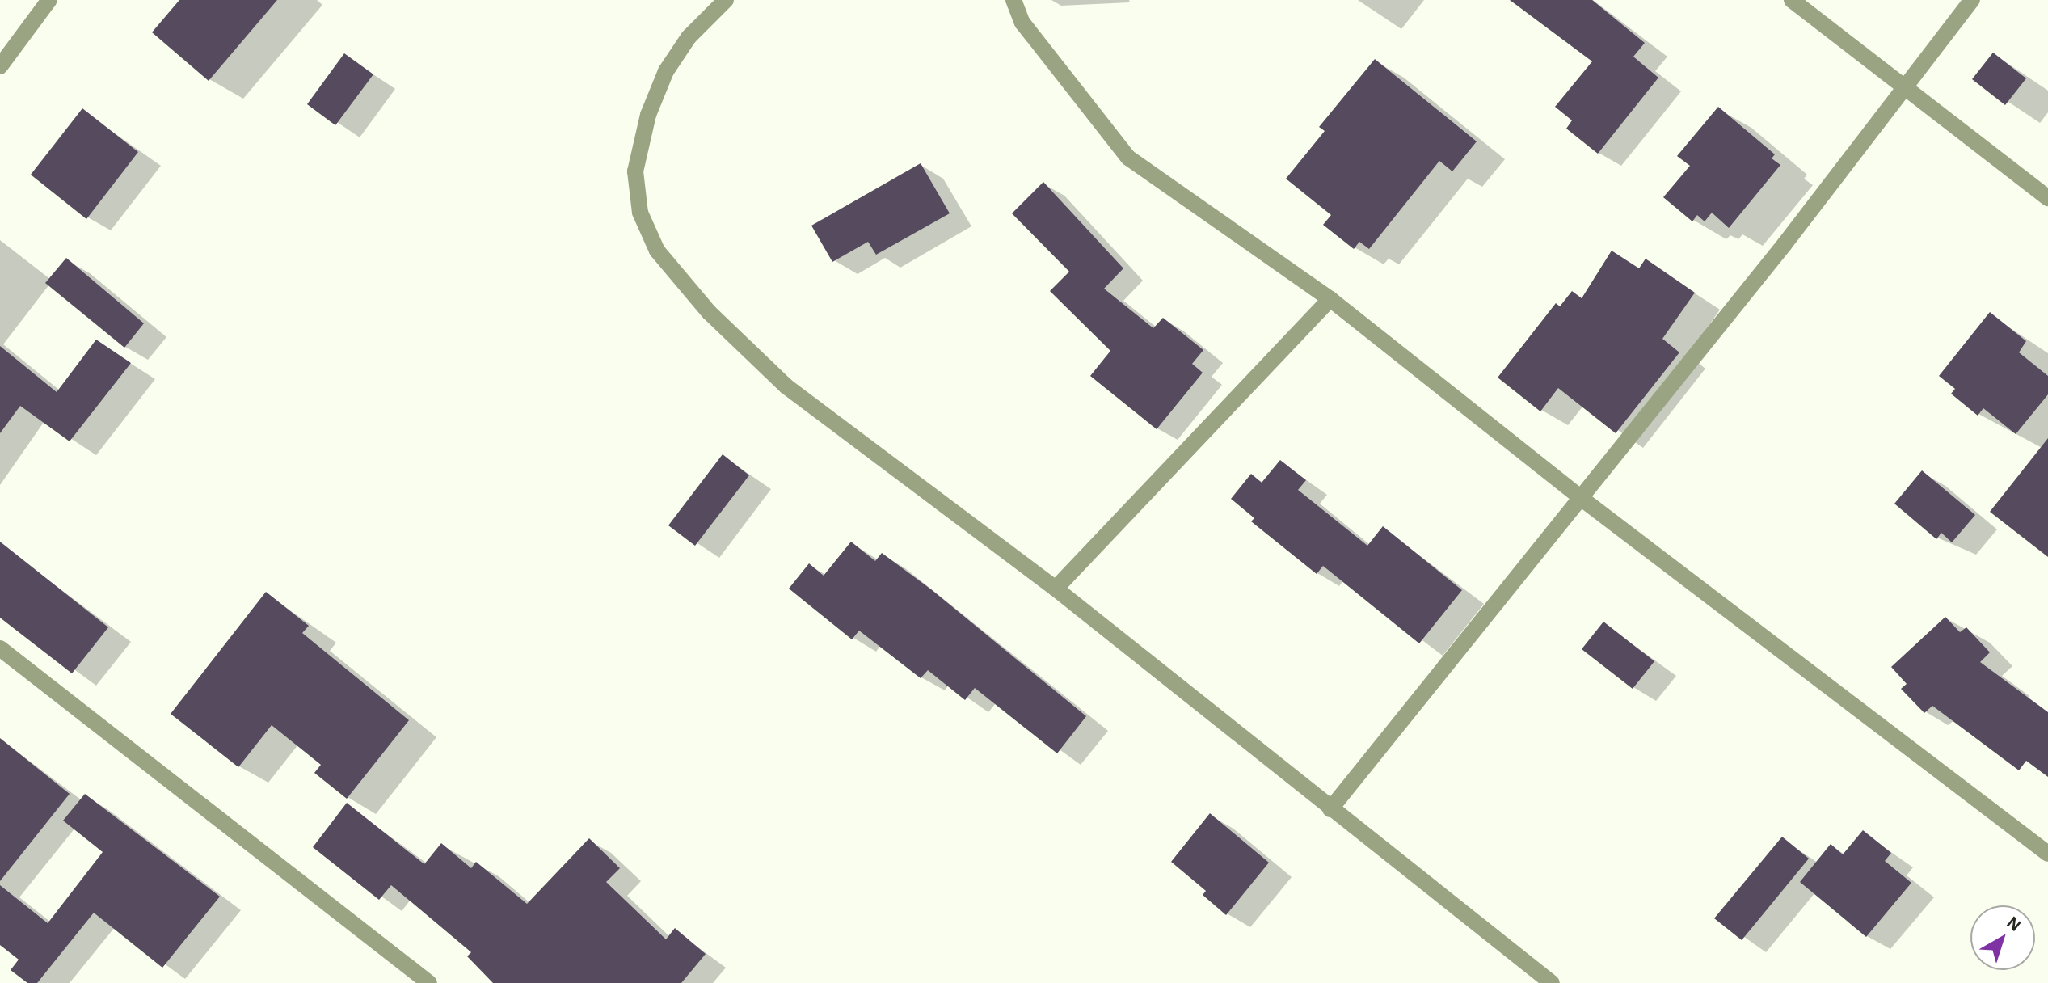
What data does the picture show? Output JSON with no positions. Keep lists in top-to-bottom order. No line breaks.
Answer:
{"north":"top right"}
